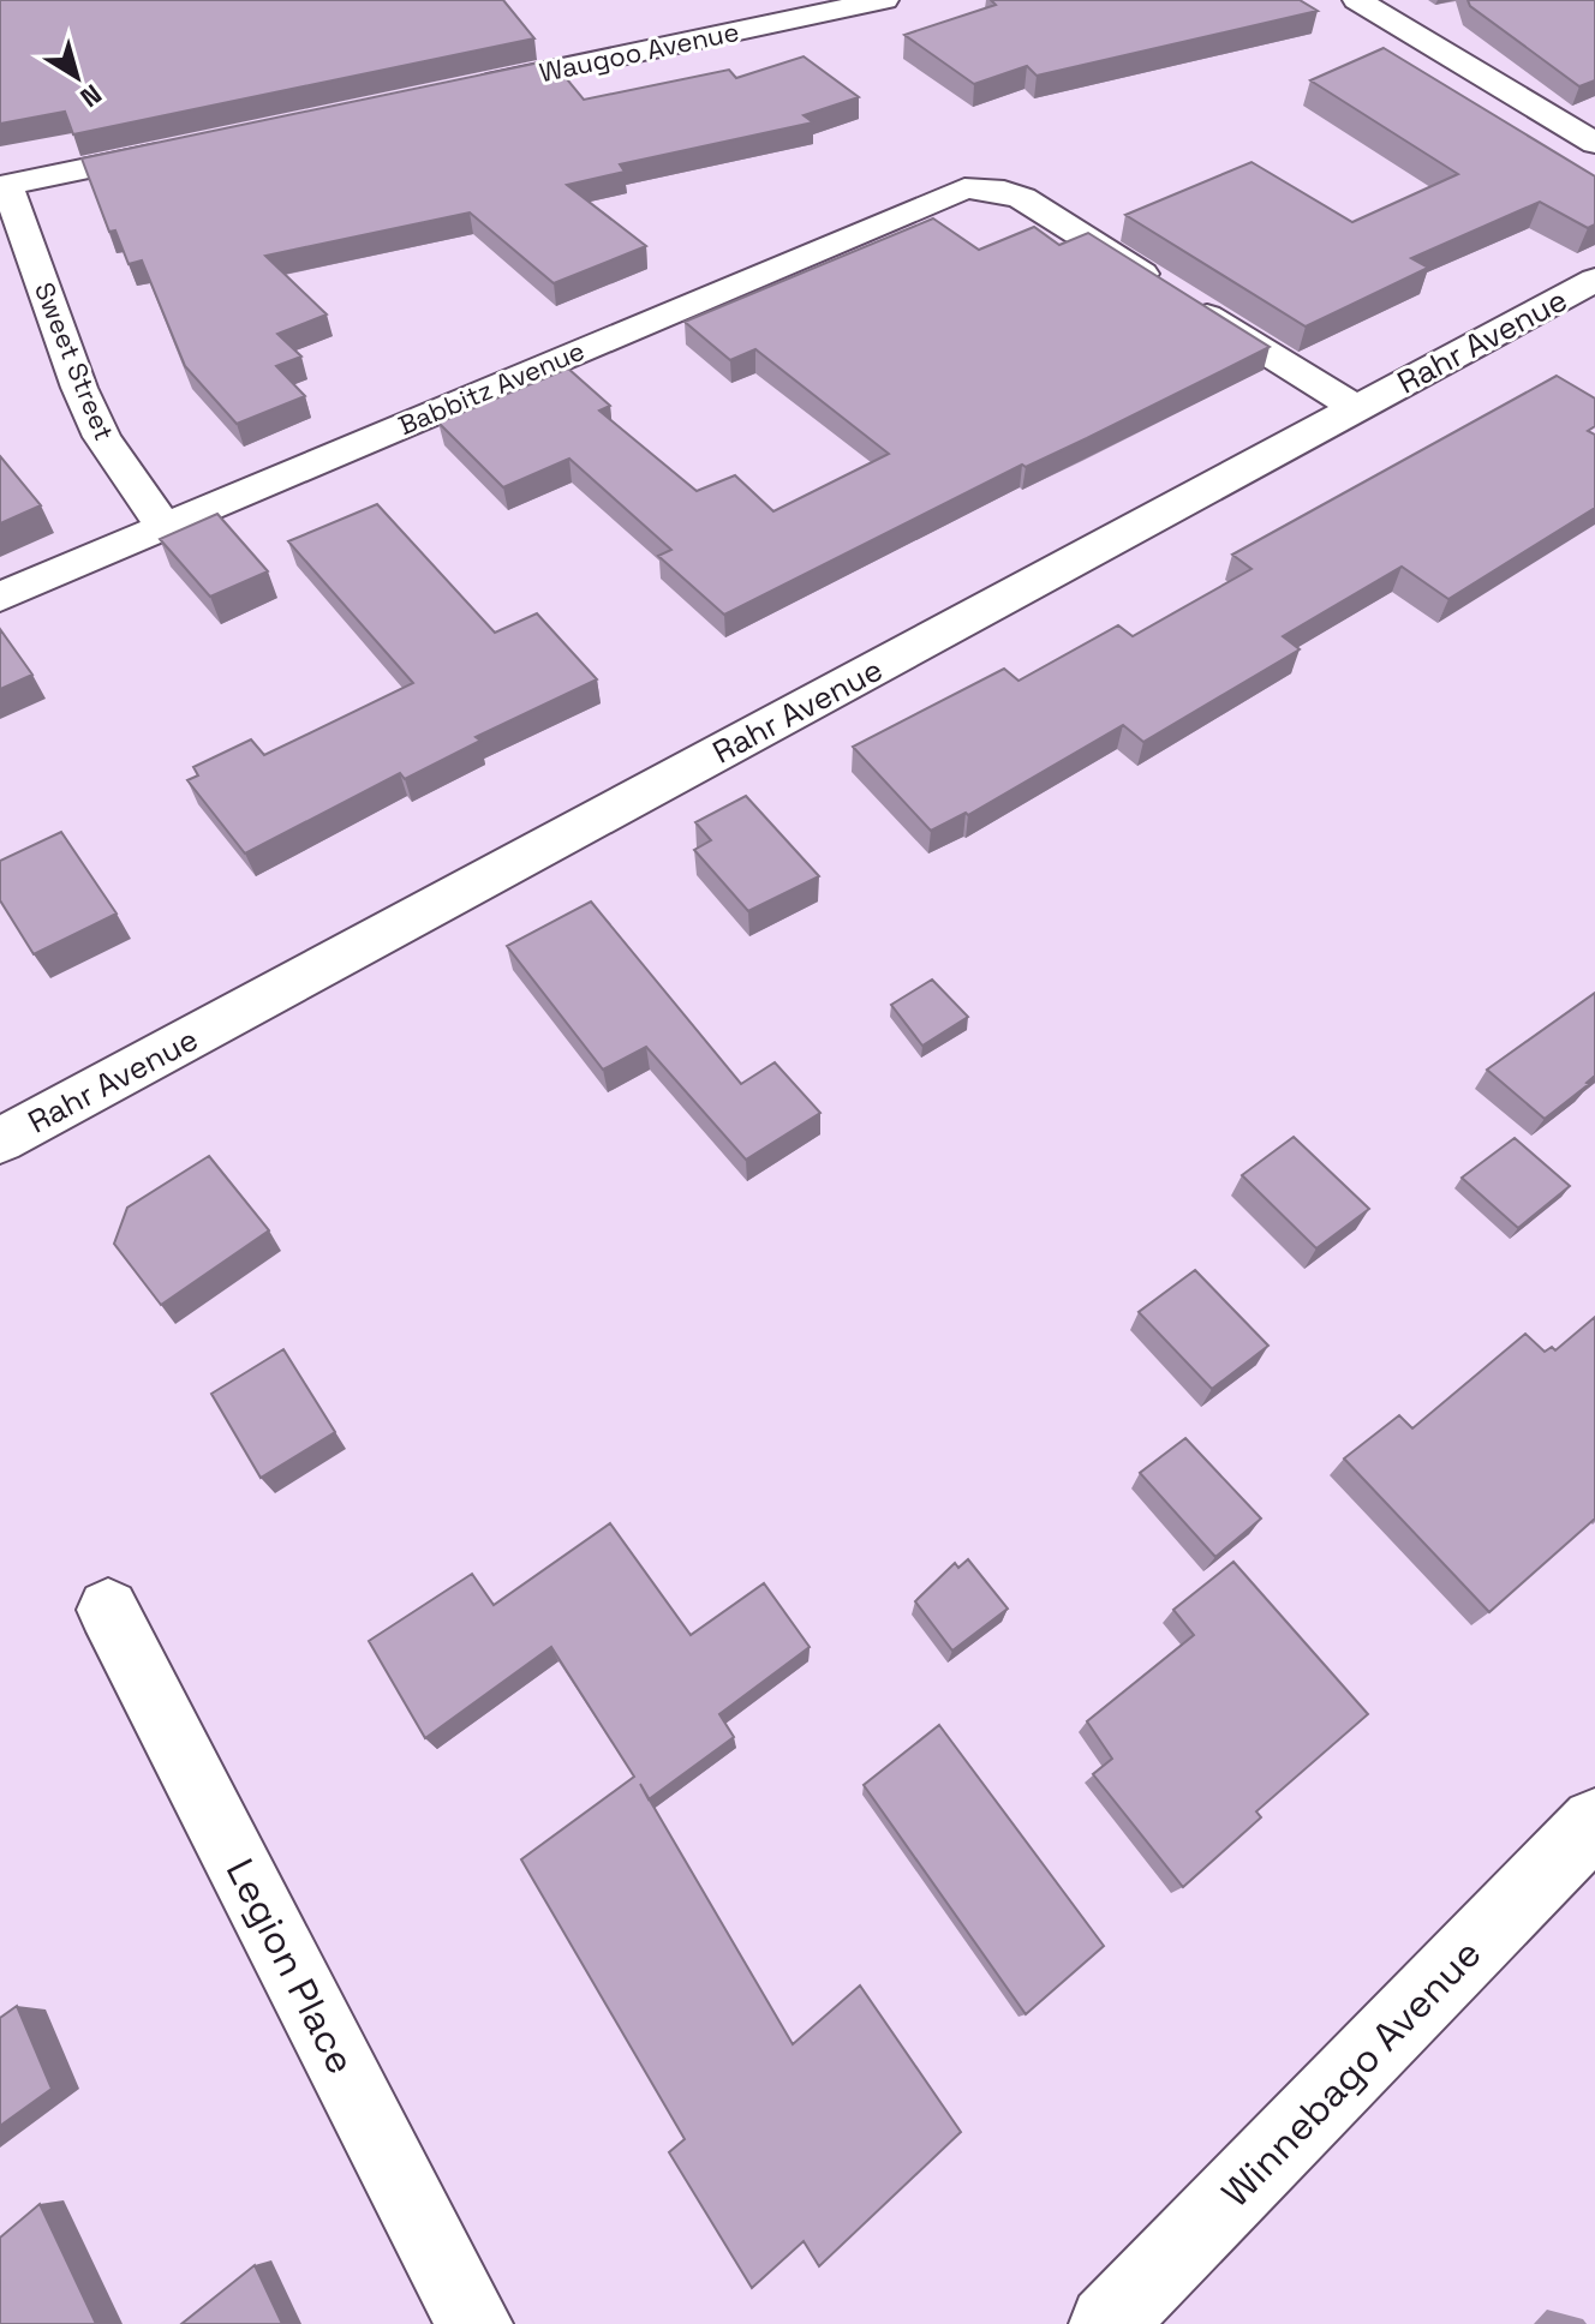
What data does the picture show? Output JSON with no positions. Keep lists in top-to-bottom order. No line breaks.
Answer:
{"streets":{"street":["Waugoo Avenue","Rahr Avenue","Sweet Street","Babbitz Avenue","Legion Place","Winnebago Avenue"]},"crossings":[["Rahr Avenue","Babbitz Avenue"],["Sweet Street","Babbitz Avenue"]],"north":"bottom right"}
